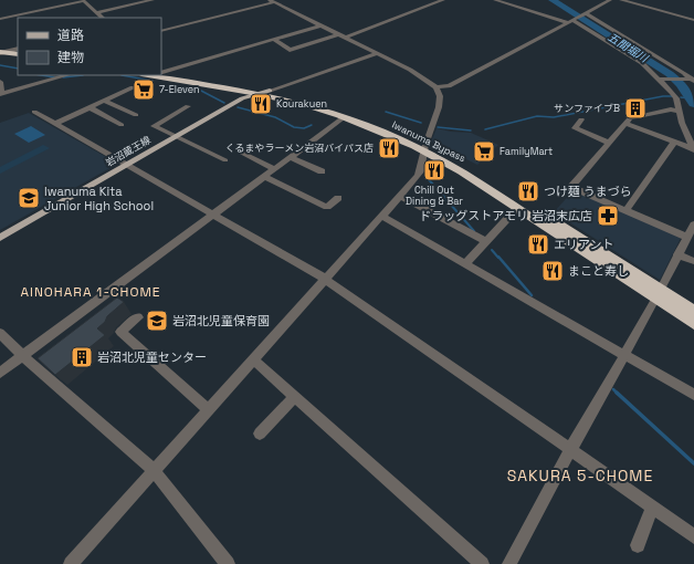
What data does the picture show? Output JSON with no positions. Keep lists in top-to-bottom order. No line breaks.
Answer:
{"streets":{"highway":["Iwanuma Bypass"],"main road":["岩沼蔵王線"]},"crossings":[["Iwanuma Bypass","岩沼蔵王線"]],"districts":["AINOHARA 1-CHOME","SAKURA 5-CHOME"],"water":["五間堀川"],"places":{"supermarket":["7-Eleven","FamilyMart"],"restaurant":["Kourakuen","くるまやラーメン岩沼バイパス店","Chill Out Dining & Bar","つけ麺 うまづら","エリアント","まこと寿し"],"building":["サンファイブB","岩沼北児童センター"],"school or university":["Iwanuma Kita Junior High School","岩沼北児童保育園"],"pharmacy":["ドラッグストアモリ 岩沼末広店"]},"legend":["道路","建物"]}
